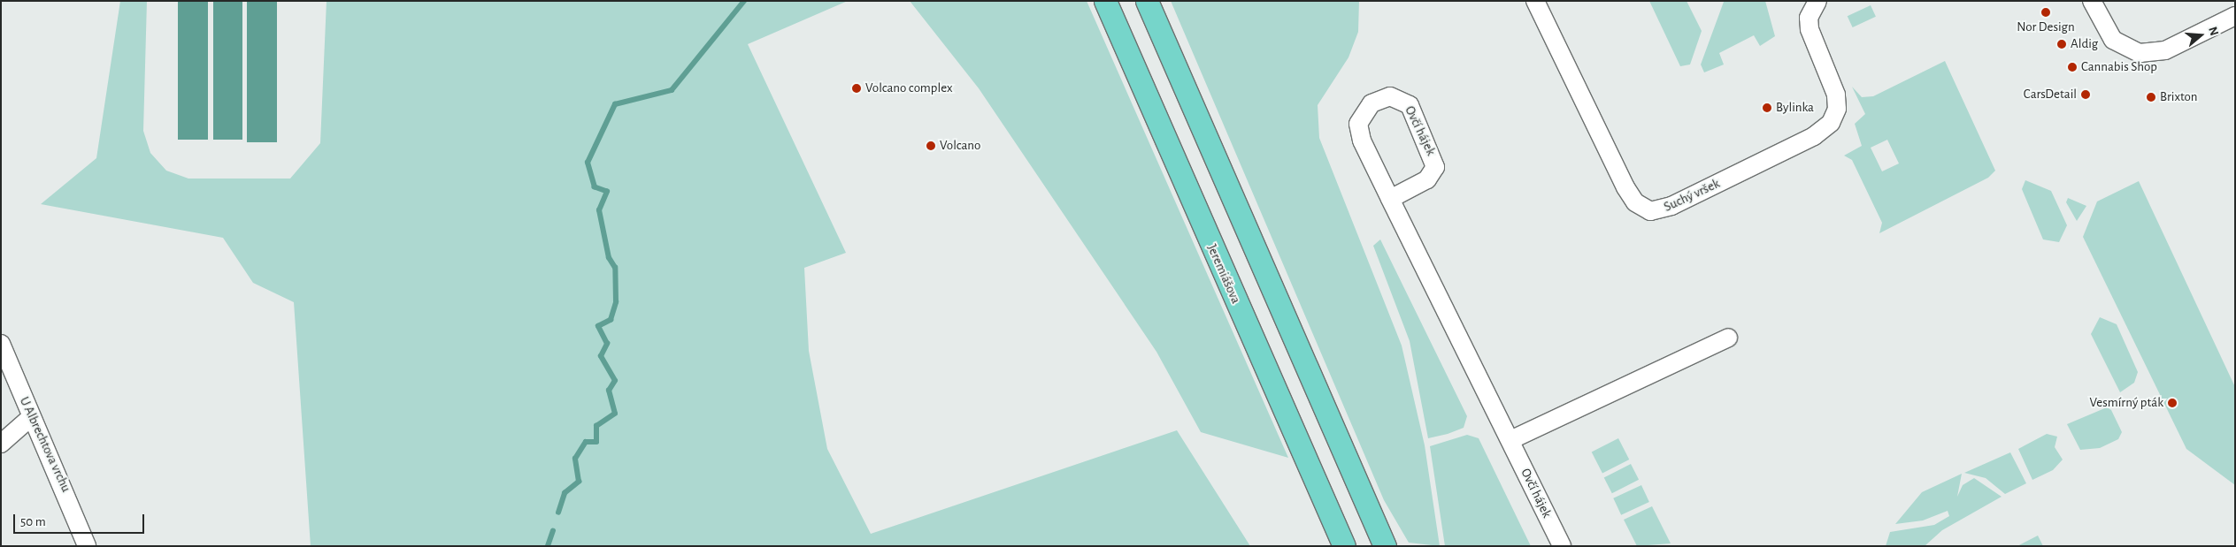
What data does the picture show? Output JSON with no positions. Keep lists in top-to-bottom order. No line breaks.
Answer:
{"streets":{"main road":["Jeremiášova"],"street":["Ovčí hájek","Suchý vršek","U Albrechtova vrchu"]},"places":["Nor Design","Aldig","Cannabis Shop","Volcano complex","CarsDetail","Brixton","Bylinka","Volcano","Vesmírný pták"],"scale_bar":"50 m","north":"right"}
